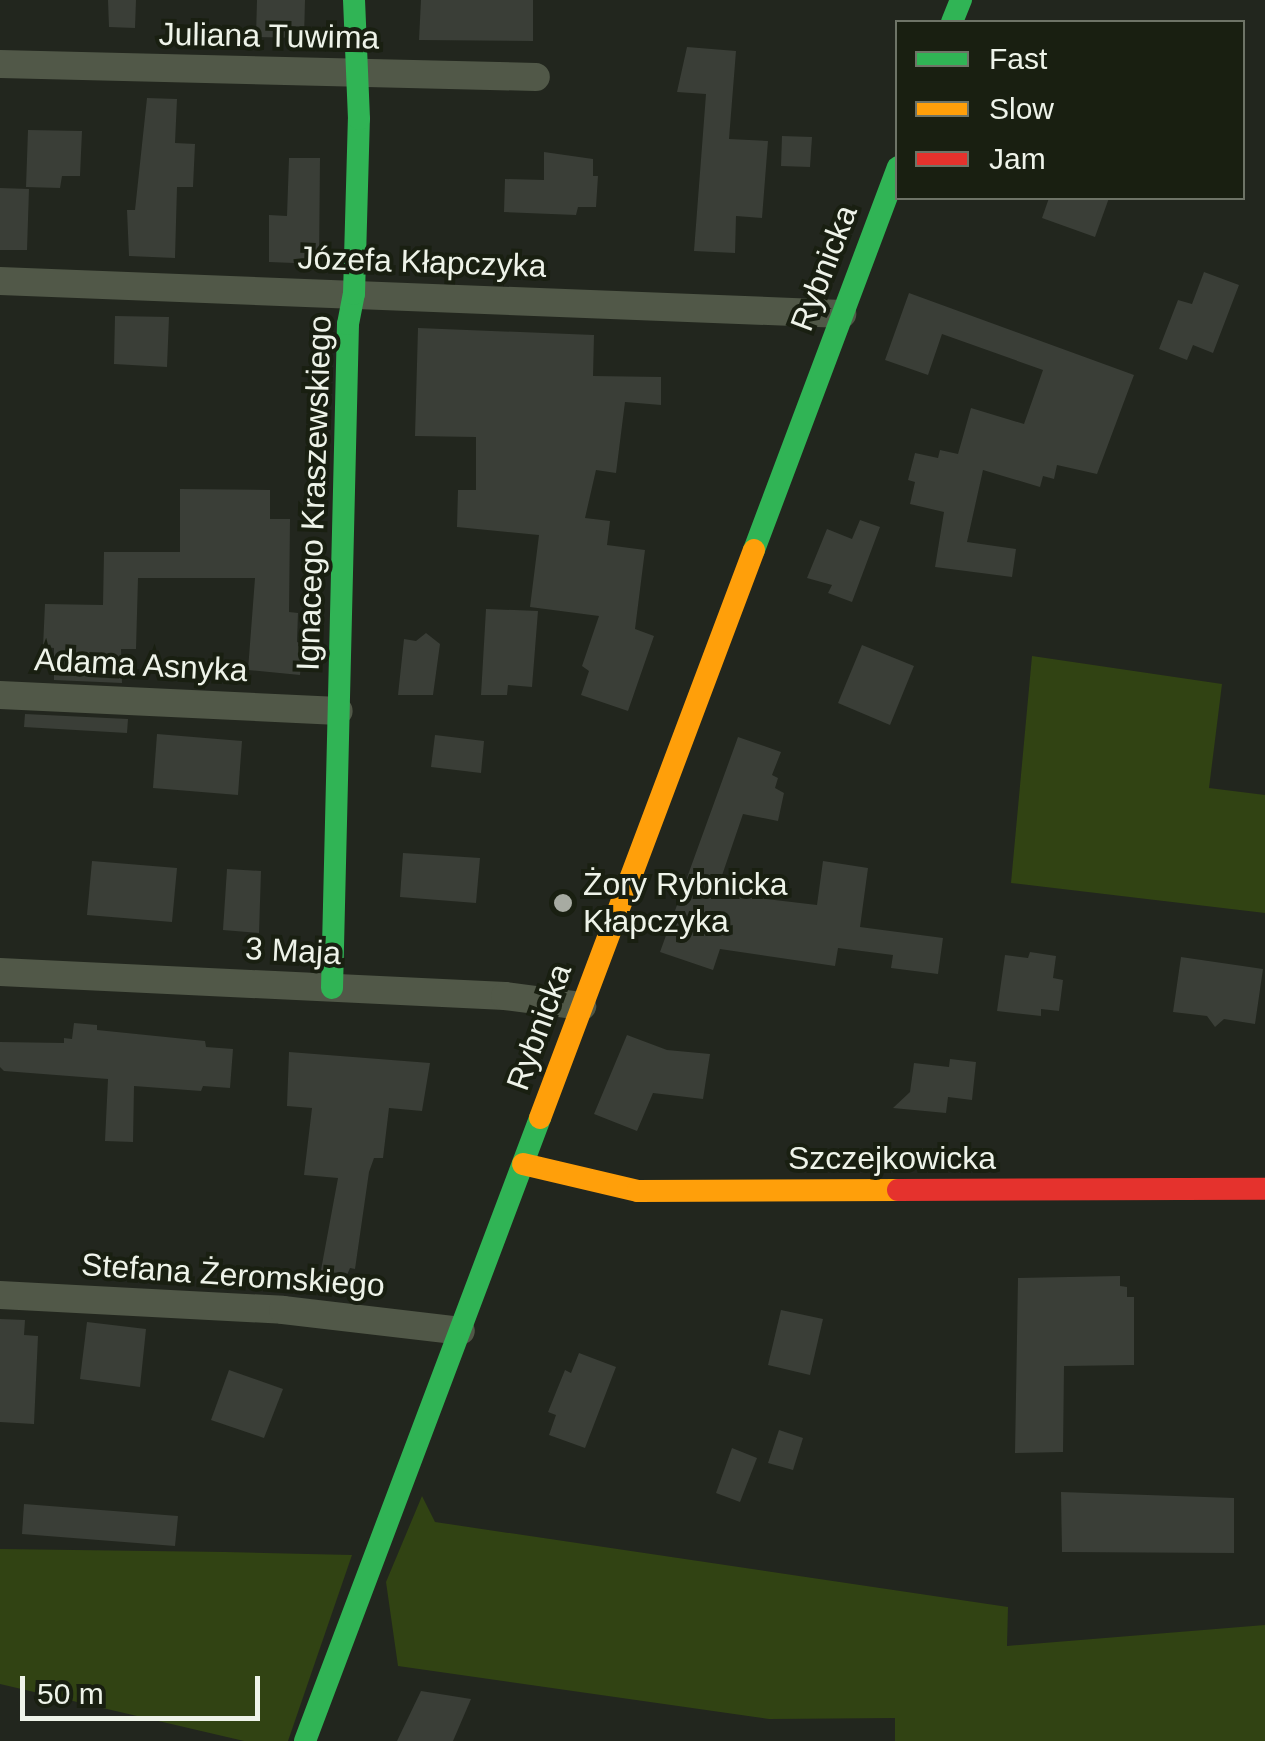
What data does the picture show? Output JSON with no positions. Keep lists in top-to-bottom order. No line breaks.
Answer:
{"streets":{"street":["Juliana Tuwima","Józefa Kłapczyka","Rybnicka","Ignacego Kraszewskiego","Adama Asnyka","3 Maja","Szczejkowicka","Stefana Żeromskiego"]},"crossings":[["Juliana Tuwima","Ignacego Kraszewskiego"],["Józefa Kłapczyka","Rybnicka"],["Józefa Kłapczyka","Ignacego Kraszewskiego"],["Rybnicka","3 Maja"],["Rybnicka","Szczejkowicka"],["Rybnicka","Stefana Żeromskiego"],["Ignacego Kraszewskiego","Adama Asnyka"],["Ignacego Kraszewskiego","3 Maja"]],"places":["Żory Rybnicka Kłapczyka"],"legend":["Fast","Slow","Jam"],"scale_bar":"50 m"}
